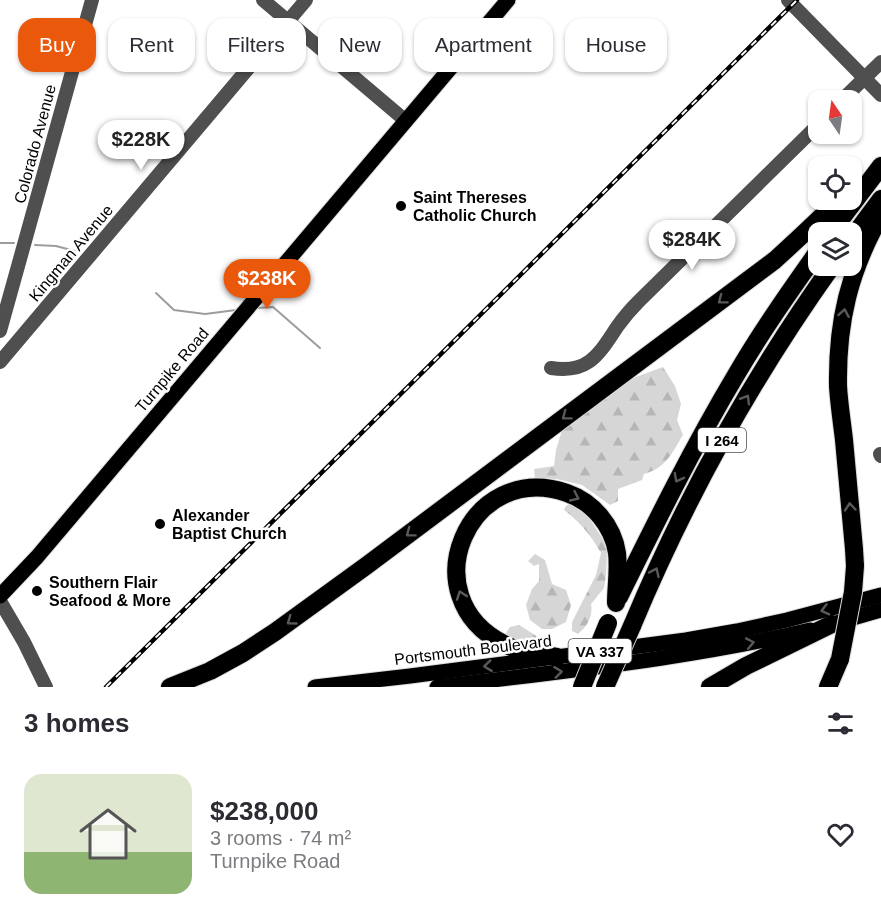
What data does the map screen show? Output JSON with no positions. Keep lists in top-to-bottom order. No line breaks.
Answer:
{"streets":{"highway":["I 264"],"main road":["Turnpike Road","Portsmouth Boulevard","VA 337"],"street":["Colorado Avenue","Kingman Avenue"]},"places":["Saint Thereses Catholic Church","Alexander Baptist Church","Southern Flair Seafood & More"],"north":"top","page":{"chip":["Buy","Rent","Filters","New","Apartment","House"],"price":["$228K","$284K","$238K"],"heading":"3 homes","list":[{"name":"$238,000","note":"3 rooms · 74 m² · Turnpike Road"}]}}
